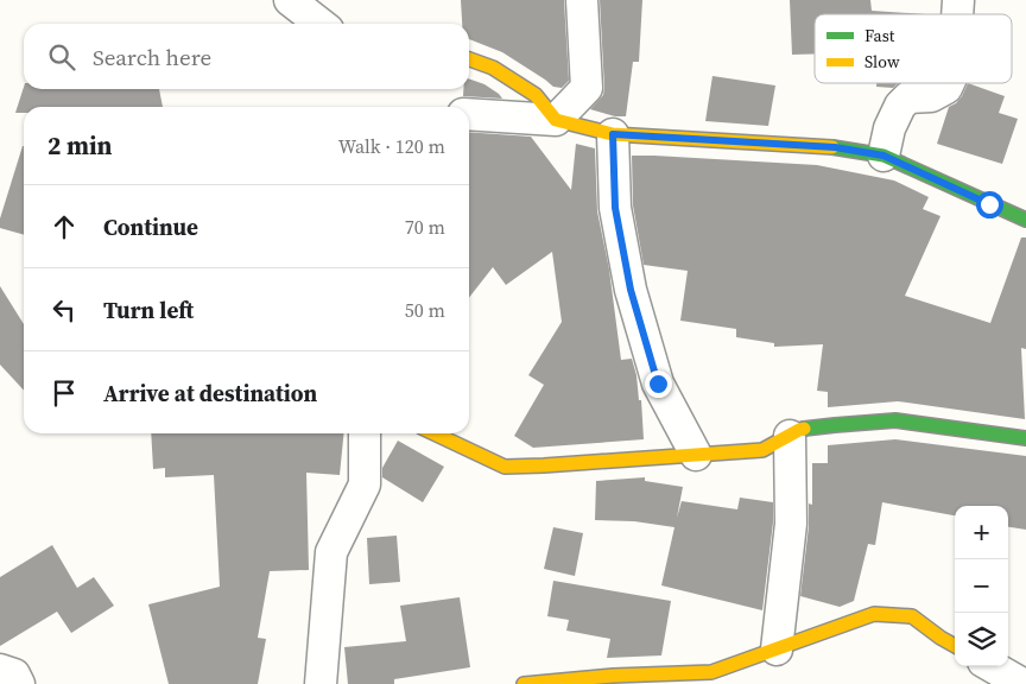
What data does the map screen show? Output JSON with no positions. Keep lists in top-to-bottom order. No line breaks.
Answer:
{"legend":["Fast","Slow"],"page":{"search":"Search here","heading":["2 min","Walk · 120 m"],"list":[["Continue","70 m"],["Turn left","50 m"],"Arrive at destination"],"map_buttons":["+","−"]}}
